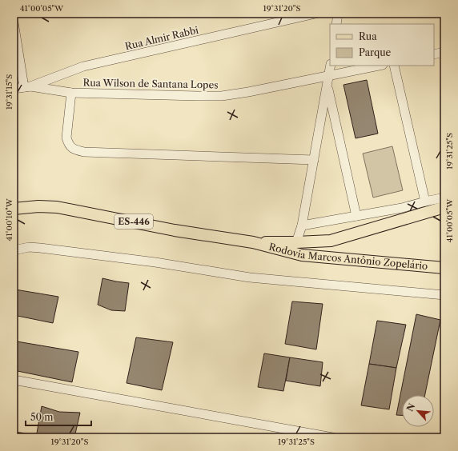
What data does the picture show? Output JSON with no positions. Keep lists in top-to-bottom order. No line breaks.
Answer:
{"streets":{"main road":["ES-446","Rodovia Marcos Antônio Zopelário"],"street":["Rua Almir Rabbi","Rua Wilson de Santana Lopes"]},"crossings":[["Rua Almir Rabbi","Rua Wilson de Santana Lopes"]],"legend":["Rua","Parque"],"scale_bar":"50 m","north":"top left","coordinates":["41°00'05\"W","19°31'20\"S","19°31'15\"S","19°31'25\"S","41°00'10\"W"]}
